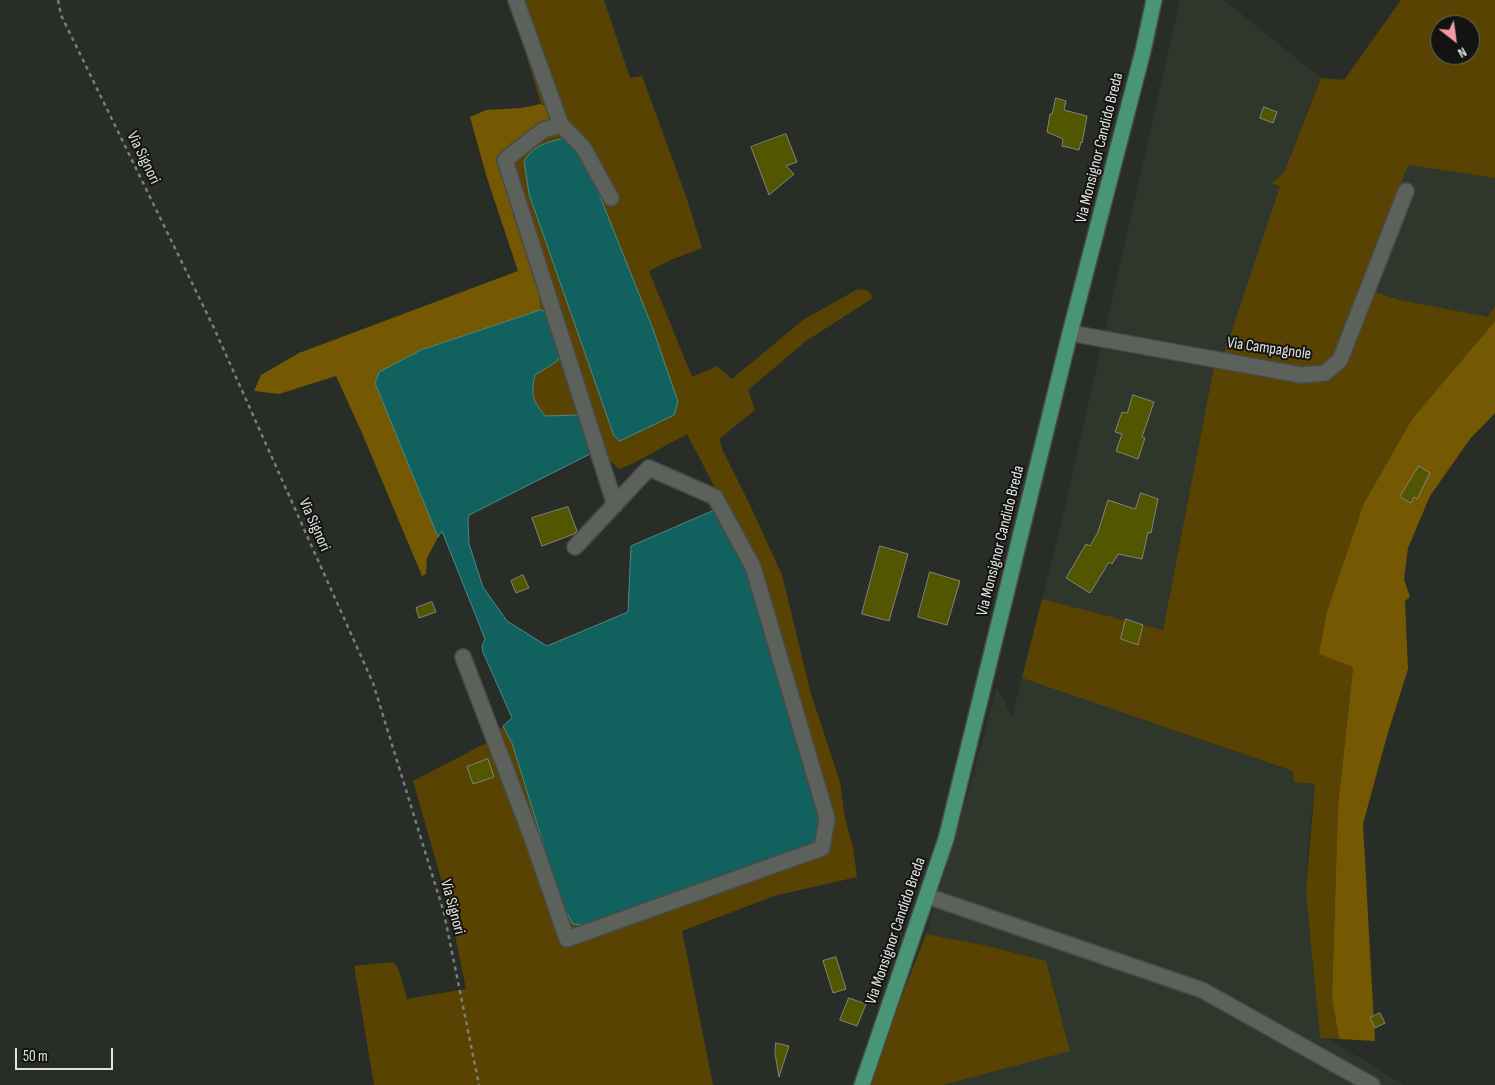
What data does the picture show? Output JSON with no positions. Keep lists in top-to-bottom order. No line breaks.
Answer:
{"streets":{"main road":["Via Monsignor Candido Breda"],"lane":["Via Campagnole"],"path":["Via Signori"]},"crossings":[["Via Monsignor Candido Breda","Via Campagnole"]],"scale_bar":"50 m","north":"bottom right"}
